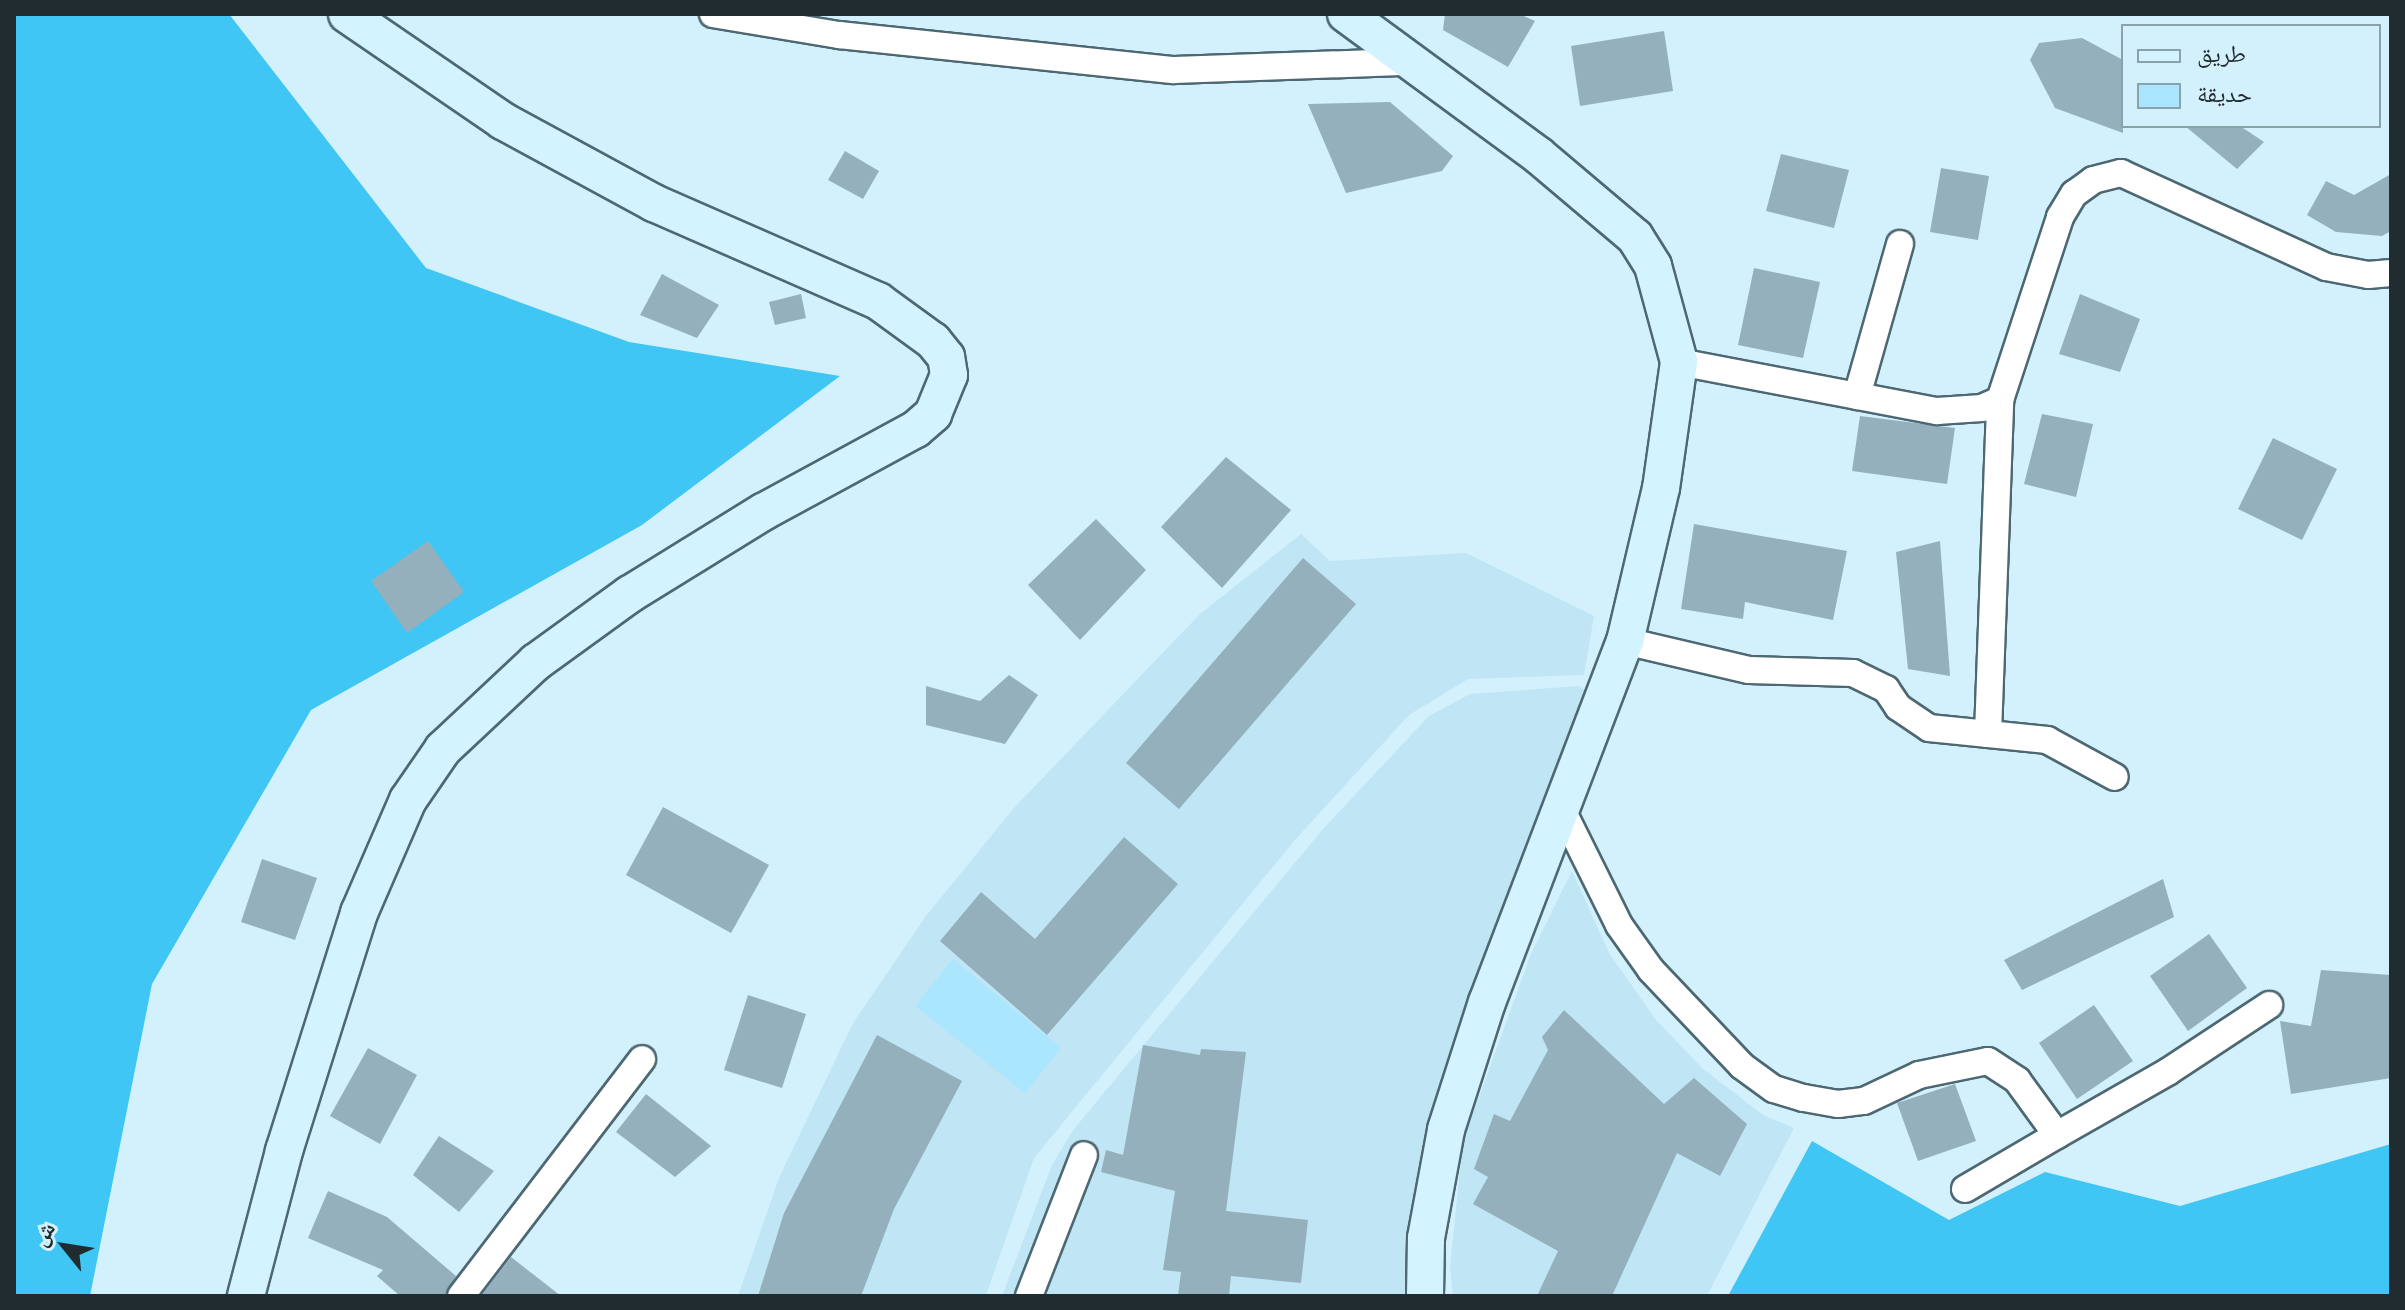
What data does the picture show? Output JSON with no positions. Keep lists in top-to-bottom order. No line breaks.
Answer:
{"legend":["طريق","حديقة"],"north":"top left"}
